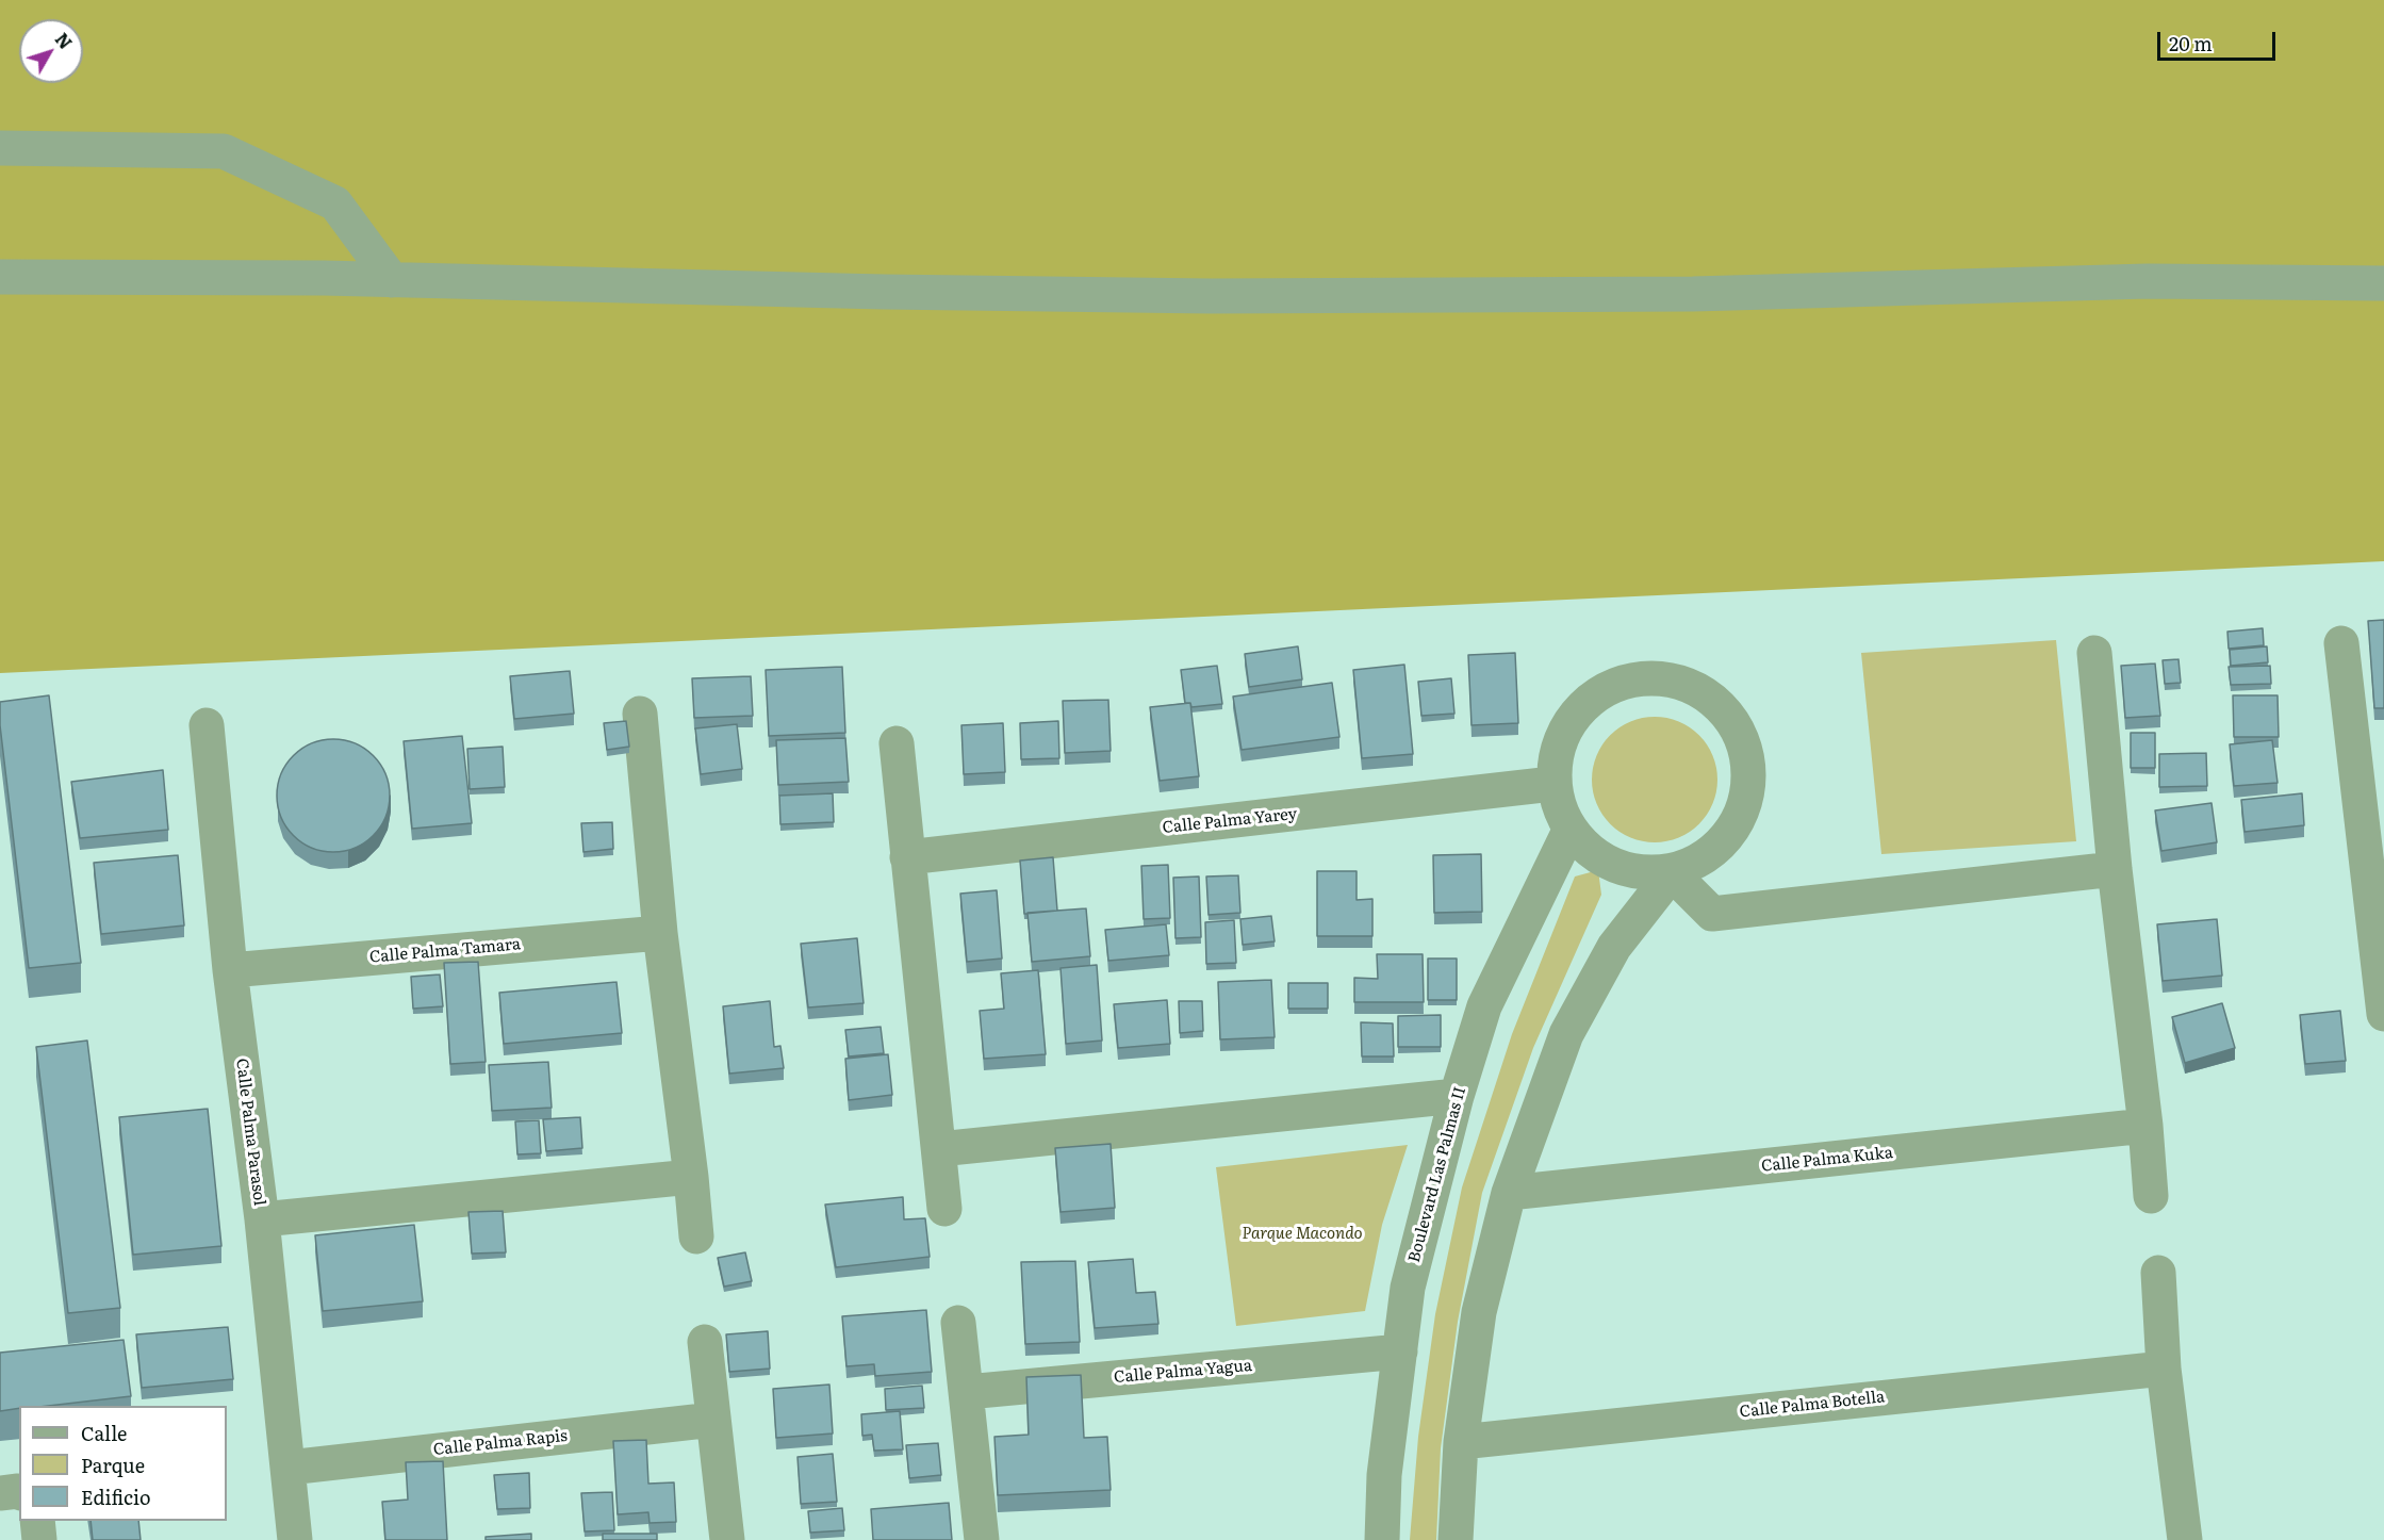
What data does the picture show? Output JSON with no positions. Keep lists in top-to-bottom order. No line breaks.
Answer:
{"streets":{"street":["Calle Palma Yarey","Calle Palma Tamara","Calle Palma Parasol","Calle Palma Kuka","Boulevard Las Palmas II","Calle Palma Yagua","Calle Palma Botella","Calle Palma Rapis"]},"crossings":[["Calle Palma Yarey","Boulevard Las Palmas II"],["Calle Palma Tamara","Calle Palma Parasol"],["Calle Palma Parasol","Calle Palma Rapis"],["Boulevard Las Palmas II","Calle Palma Yagua"]],"parks":["Parque Macondo"],"legend":["Calle","Parque","Edificio"],"scale_bar":"20 m","north":"top right"}
